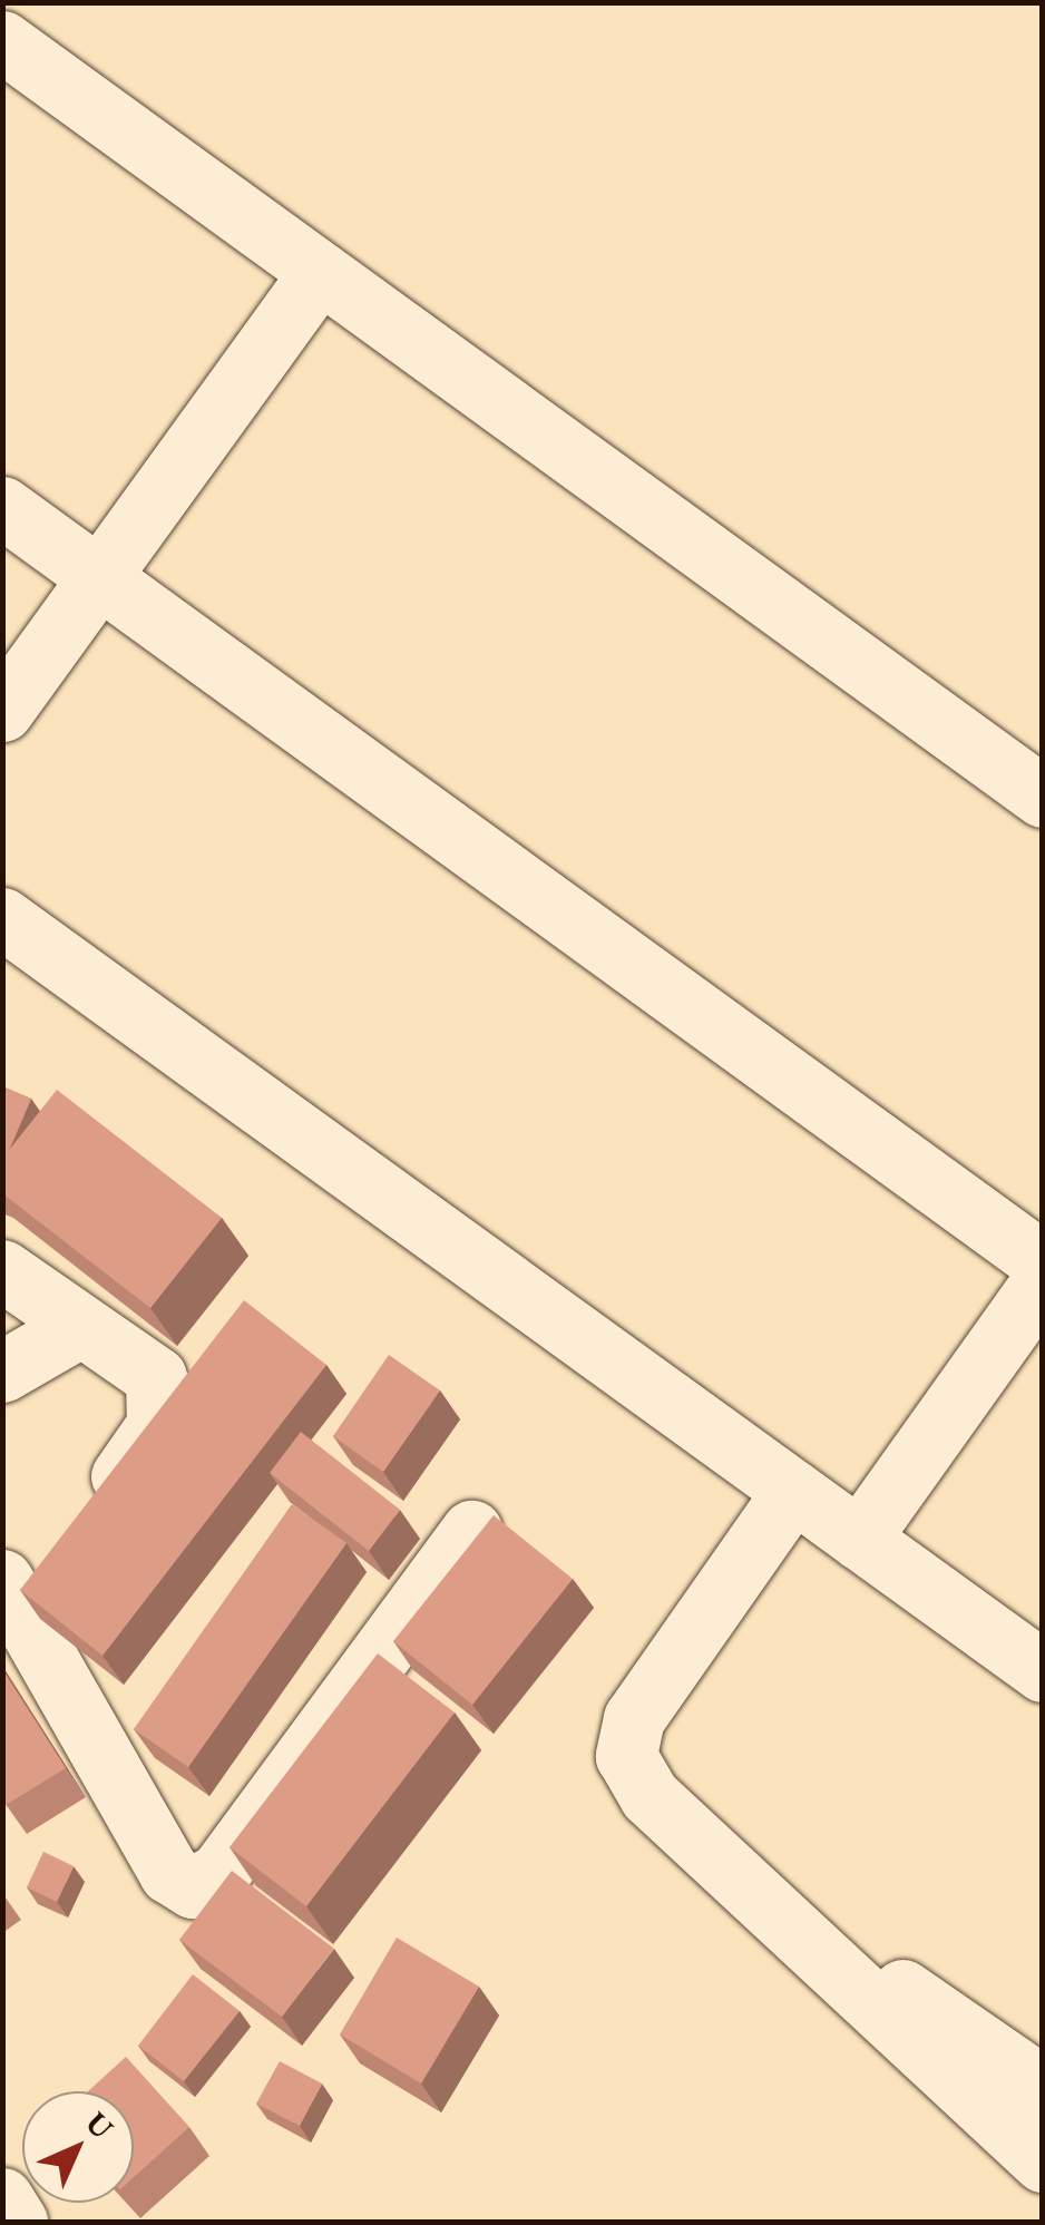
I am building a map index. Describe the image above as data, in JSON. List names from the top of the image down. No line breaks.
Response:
{"north":"top right"}
